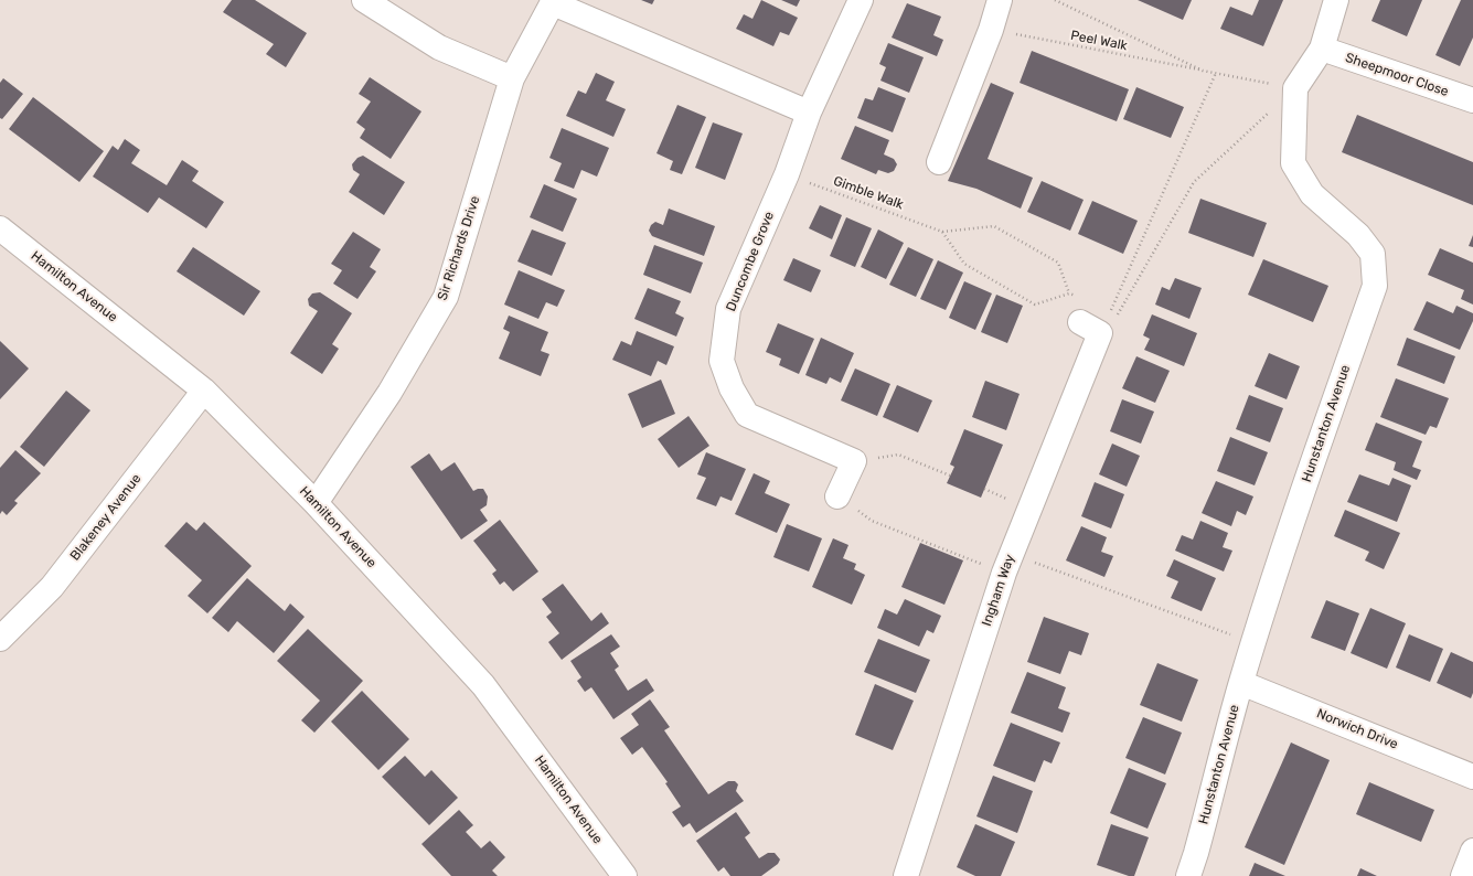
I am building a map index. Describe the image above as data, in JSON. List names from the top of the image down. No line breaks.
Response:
{"streets":{"street":["Sheepmoor Close","Sir Richards Drive","Duncombe Grove","Hamilton Avenue","Hunstanton Avenue","Blakeney Avenue","Ingham Way","Norwich Drive"],"path":["Peel Walk","Gimble Walk"]},"crossings":[["Peel Walk","Hunstanton Avenue"],["Gimble Walk","Duncombe Grove"],["Sir Richards Drive","Hamilton Avenue"],["Hamilton Avenue","Blakeney Avenue"],["Hunstanton Avenue","Norwich Drive"]]}
